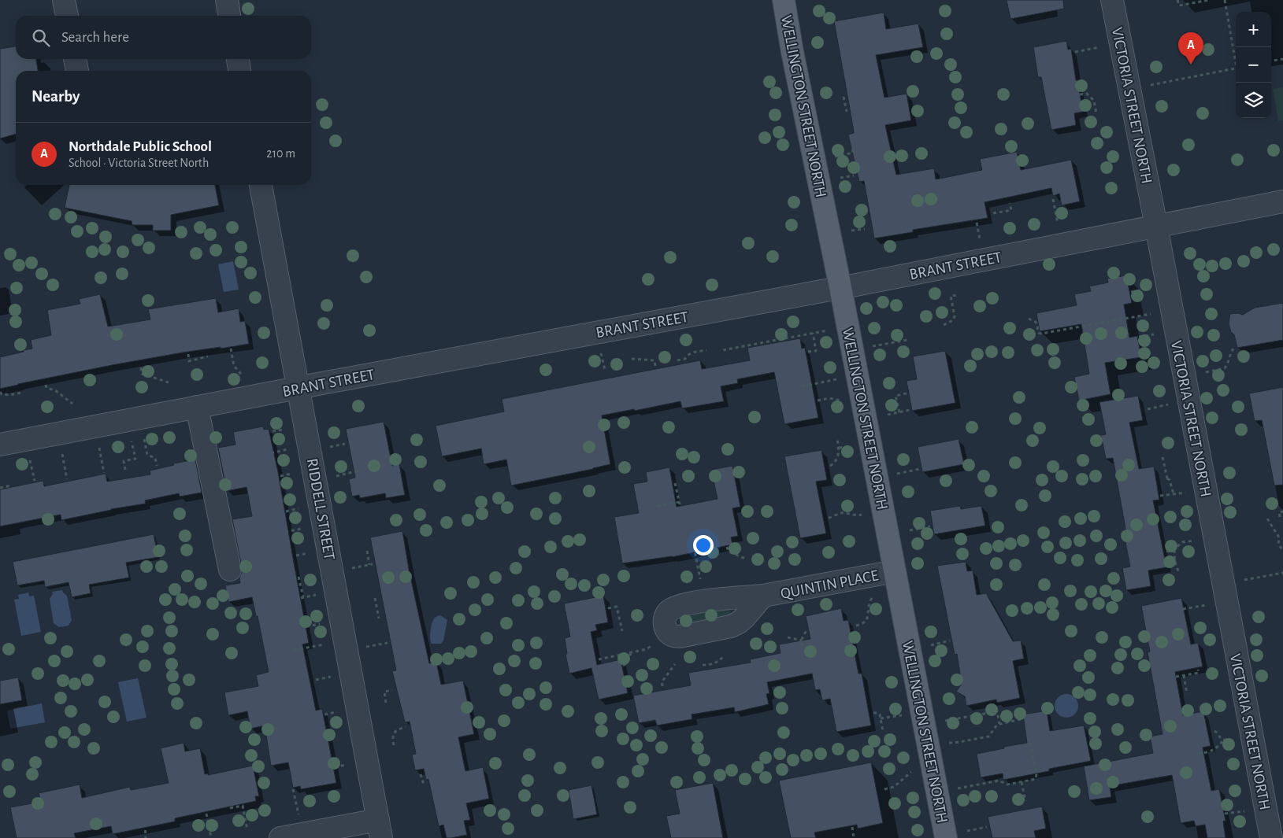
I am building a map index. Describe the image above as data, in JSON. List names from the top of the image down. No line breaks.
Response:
{"streets":{"main road":["WELLINGTON STREET NORTH"],"street":["VICTORIA STREET NORTH","BRANT STREET","RIDDELL STREET","QUINTIN PLACE"]},"crossings":[["VICTORIA STREET NORTH","BRANT STREET"],["WELLINGTON STREET NORTH","BRANT STREET"],["WELLINGTON STREET NORTH","QUINTIN PLACE"],["BRANT STREET","RIDDELL STREET"]],"page":{"map_buttons":["+","−"],"search":"Search here","pins":"A","heading":"Nearby","list":[{"mark":"A","name":"Northdale Public School","note":"School · Victoria Street North","value":"210 m"}]}}
